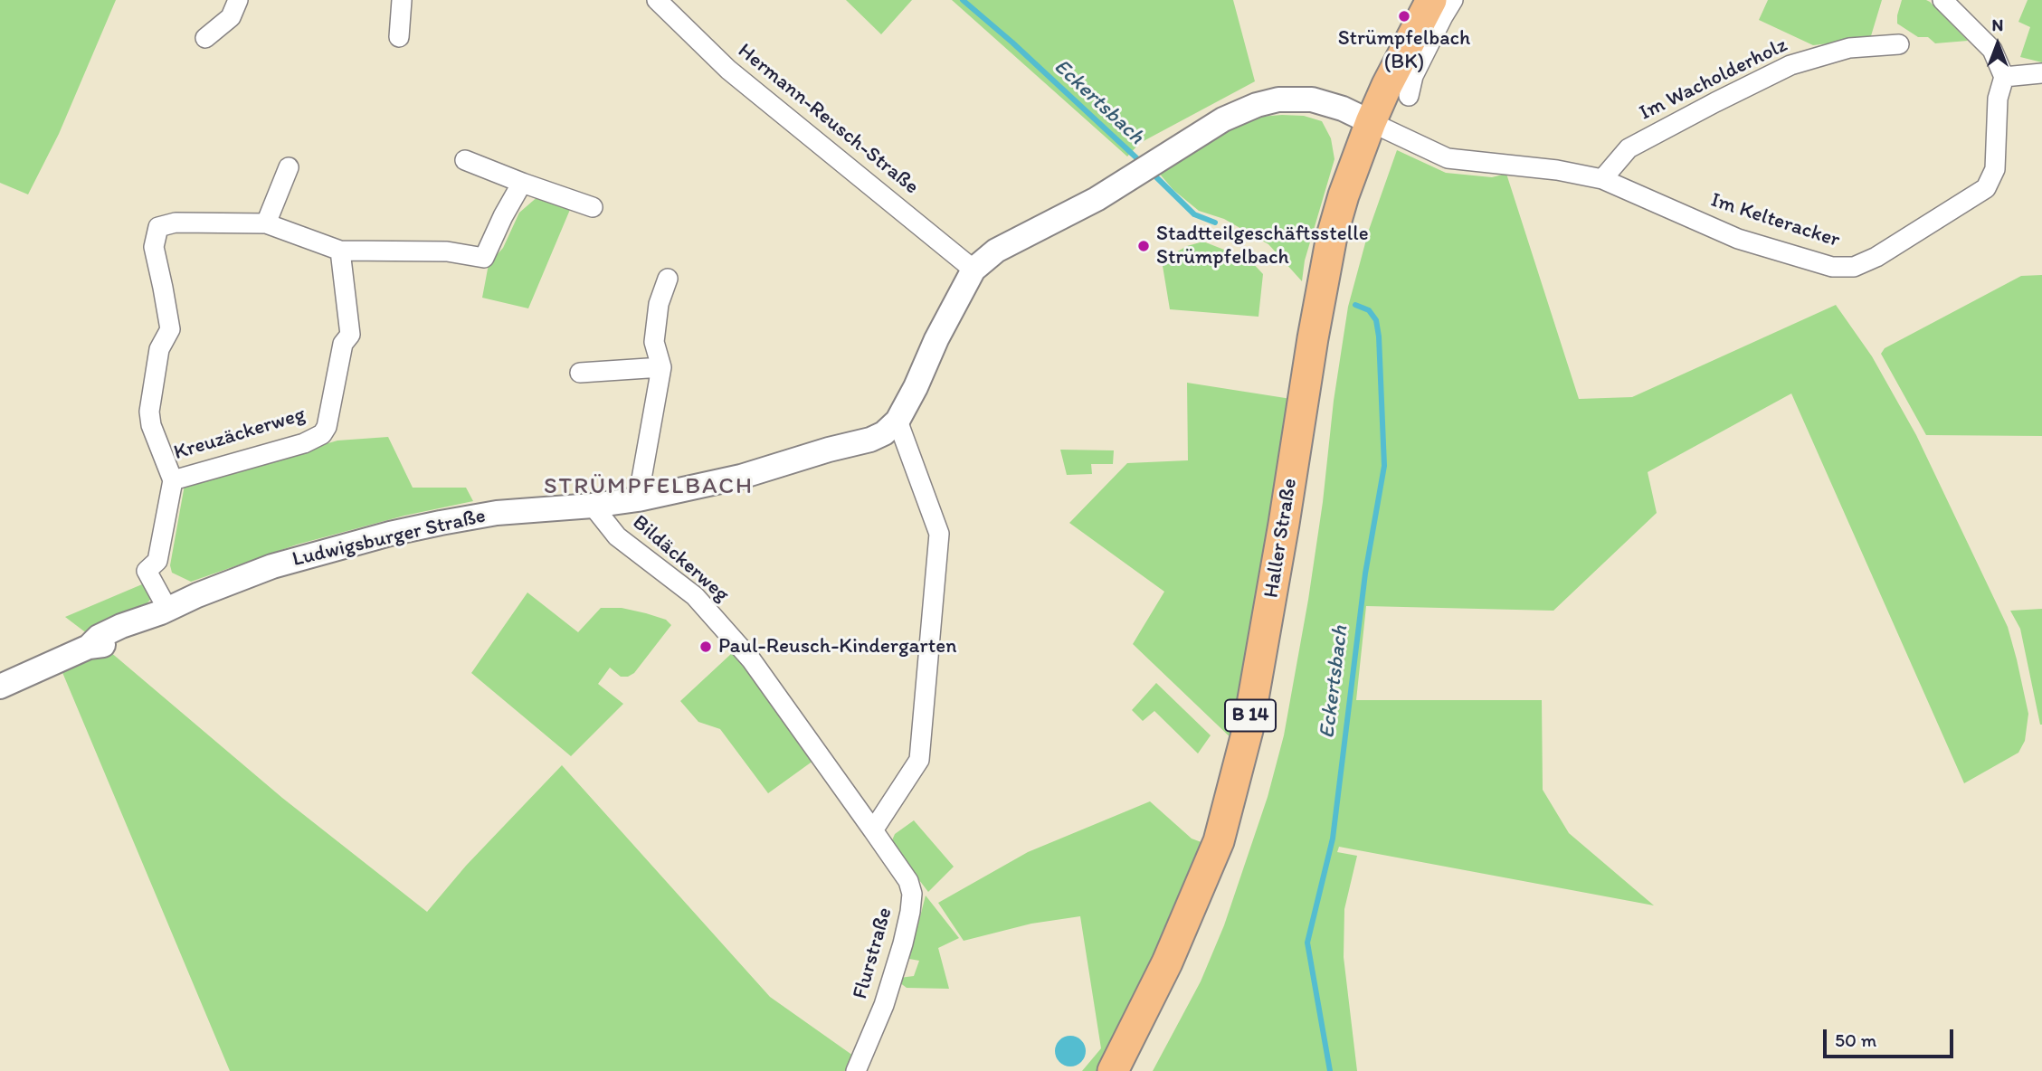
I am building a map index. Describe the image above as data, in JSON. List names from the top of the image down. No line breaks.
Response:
{"streets":{"main road":["Haller Straße","B 14"],"street":["Im Wacholderholz","Hermann-Reusch-Straße","Im Kelteracker","Kreuzäckerweg","Ludwigsburger Straße","Bildäckerweg","Flurstraße"]},"crossings":[["Im Wacholderholz","Im Kelteracker"],["Hermann-Reusch-Straße","Ludwigsburger Straße"],["Im Kelteracker","Ludwigsburger Straße"],["Im Kelteracker","Haller Straße"],["Ludwigsburger Straße","Haller Straße"],["Ludwigsburger Straße","Bildäckerweg"],["Bildäckerweg","Flurstraße"]],"districts":["STRÜMPFELBACH"],"water":["Eckertsbach"],"places":["Strümpfelbach (BK)","Stadtteilgeschäftsstelle Strümpfelbach","Paul-Reusch-Kindergarten"],"scale_bar":"50 m","north":"top"}
